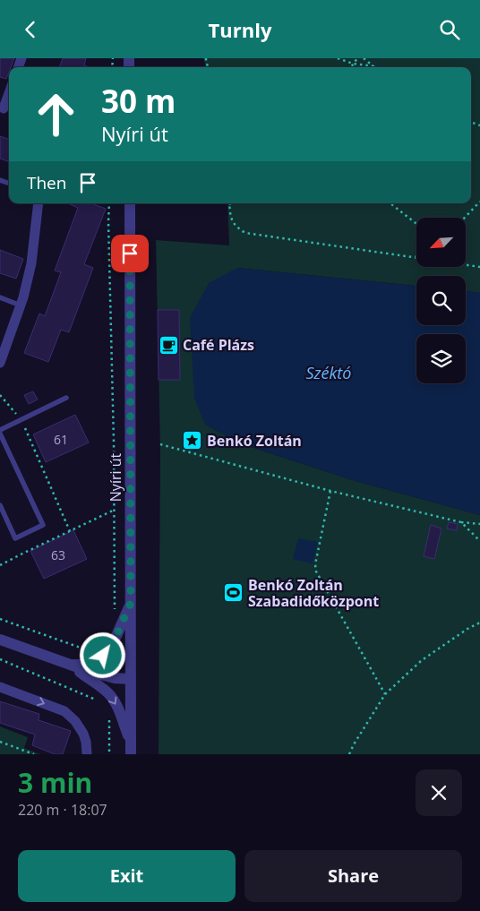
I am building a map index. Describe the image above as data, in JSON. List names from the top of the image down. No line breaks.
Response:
{"streets":{"street":["Nyíri út"]},"water":["Széktó"],"places":{"cafe":["Café Plázs"],"place":["Benkó Zoltán"],"sports":["Benkó Zoltán Szabadidőközpont"]},"house_numbers":["61","63"],"north":"bottom left","page":{"header":"Turnly","turn":["30 m","Nyíri út"],"then":"Then","heading":["3 min","220 m · 18:07"],"buttons":["Exit","Share"]}}
